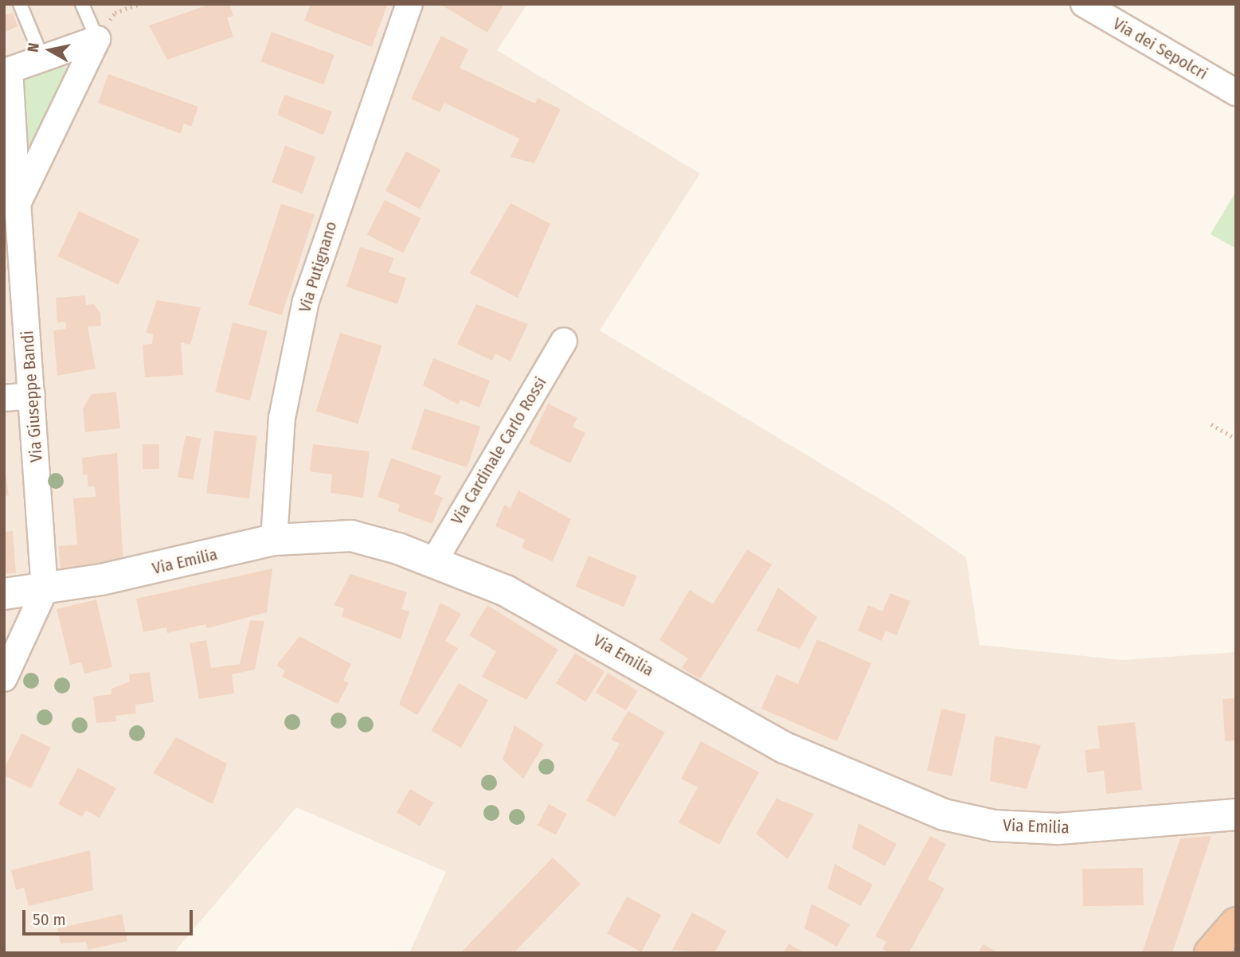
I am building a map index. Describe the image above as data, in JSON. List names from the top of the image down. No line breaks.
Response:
{"streets":{"main road":["Via Emilia"],"street":["Via dei Sepolcri","Via Putignano","Via Giuseppe Bandi","Via Cardinale Carlo Rossi"]},"crossings":[["Via Putignano","Via Emilia"],["Via Giuseppe Bandi","Via Emilia"],["Via Cardinale Carlo Rossi","Via Emilia"]],"scale_bar":"50 m","north":"left"}
